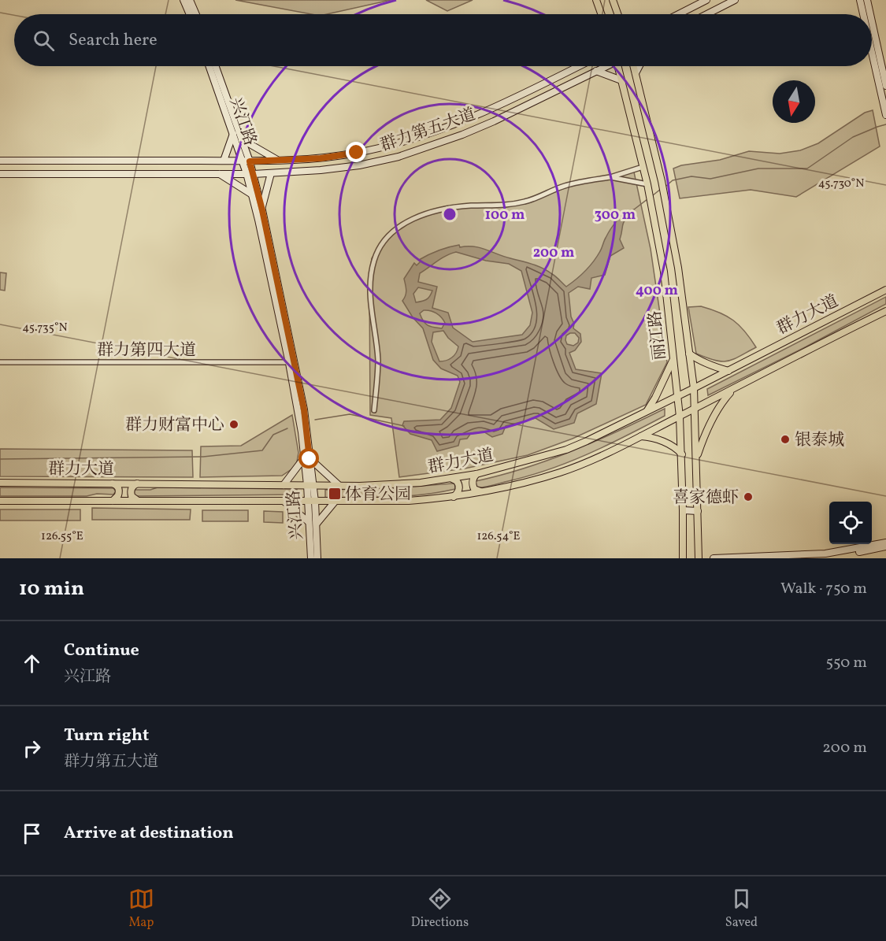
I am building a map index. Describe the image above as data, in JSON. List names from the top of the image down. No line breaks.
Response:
{"streets":{"main road":["兴江路","群力第五大道","群力大道","丽江路"],"street":["群力第四大道"]},"crossings":[["兴江路","群力第五大道"],["兴江路","群力大道"],["兴江路","群力第四大道"],["群力大道","丽江路"]],"places":{"other":["群力财富中心","银泰城","喜家德虾"],"transit":["体育公园"]},"north":"bottom","page":{"search":"Search here","heading":["10 min","Walk · 750 m"],"list":[["Continue","兴江路","550 m"],["Turn right","群力第五大道","200 m"],"Arrive at destination"],"nav":["Map","Directions","Saved"]},"coordinates":["45.730°N","45.735°N","126.55°E","126.54°E"],"rings":["100 m","300 m","200 m","400 m"]}
